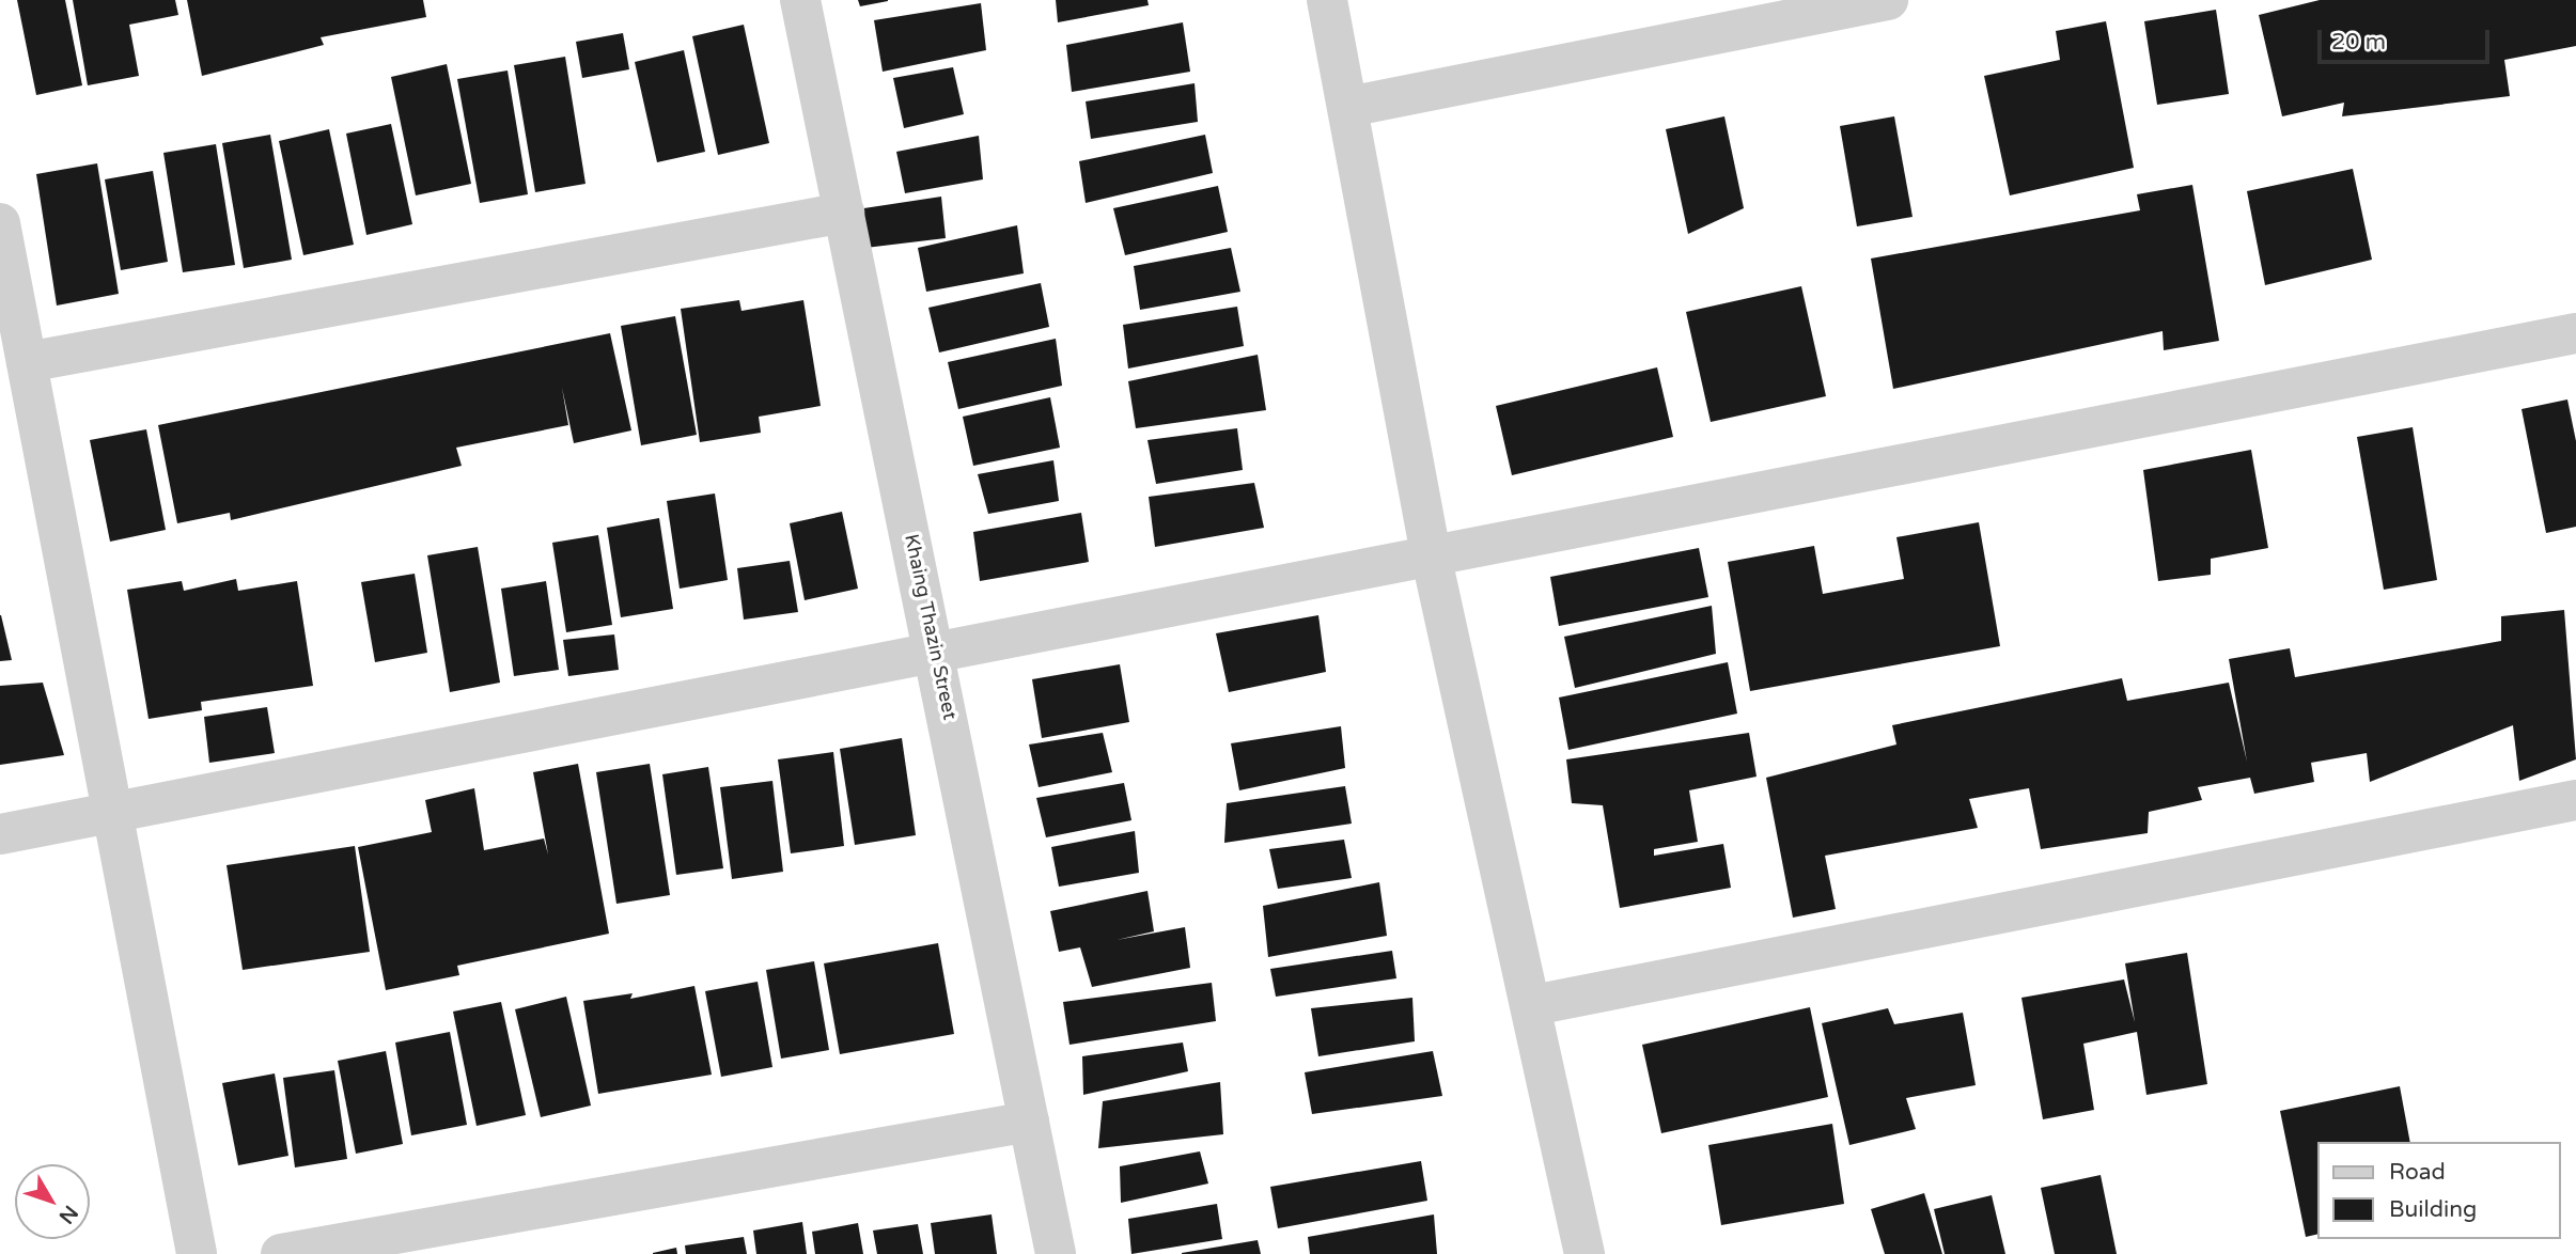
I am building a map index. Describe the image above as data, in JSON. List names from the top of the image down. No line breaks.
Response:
{"streets":{"street":["Khaing Thazin Street"]},"legend":["Road","Building"],"scale_bar":"20 m","north":"bottom right"}
